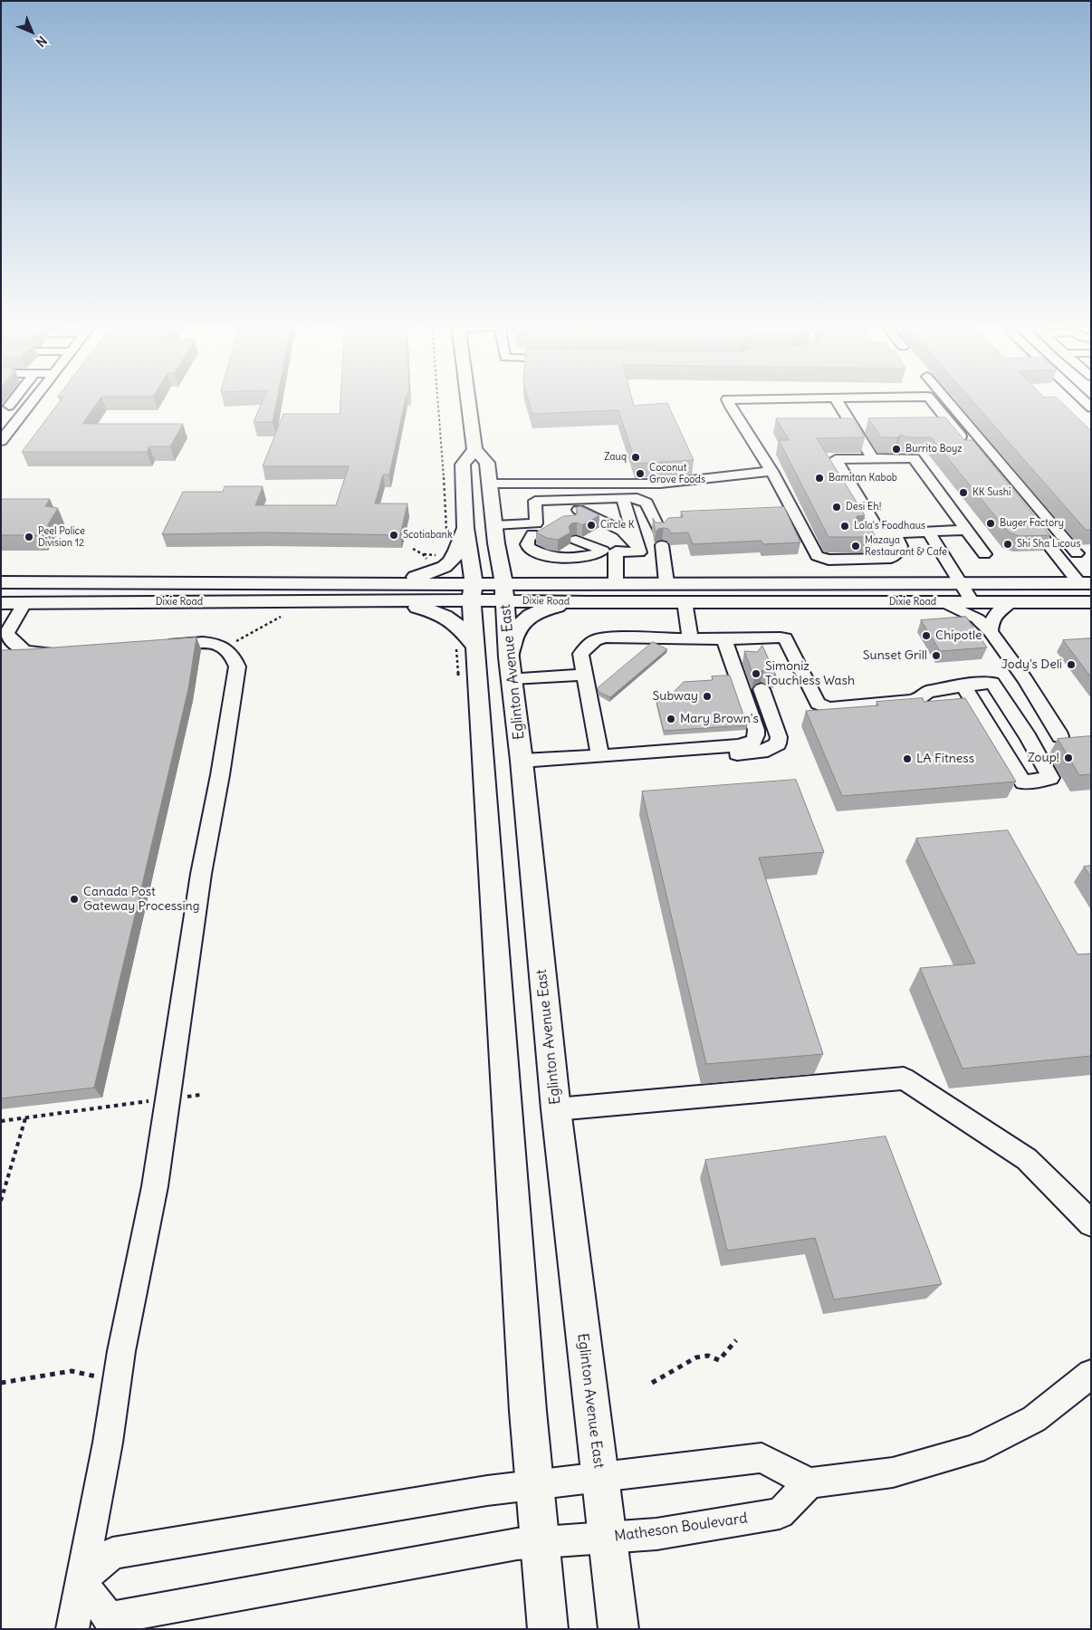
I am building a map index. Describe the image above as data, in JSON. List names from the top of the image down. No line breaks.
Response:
{"streets":{"main road":["Dixie Road","Eglinton Avenue East"],"street":["Matheson Boulevard"]},"crossings":[["Dixie Road","Eglinton Avenue East"],["Eglinton Avenue East","Matheson Boulevard"]],"places":["Burrito Boyz","Zauq","Coconut Grove Foods","Bamitan Kabob","KK Sushi","Desi Eh!","Buger Factory","Circle K","Lola's Foodhaus","Scotiabank","Peel Police Division 12","Shi Sha Licous","Mazaya Restaurant & Cafe","Chipotle","Sunset Grill","Jody's Deli","Simoniz Touchless Wash","Subway","Mary Brown's","Zoup!","LA Fitness","Canada Post Gateway Processing"],"north":"bottom right"}
